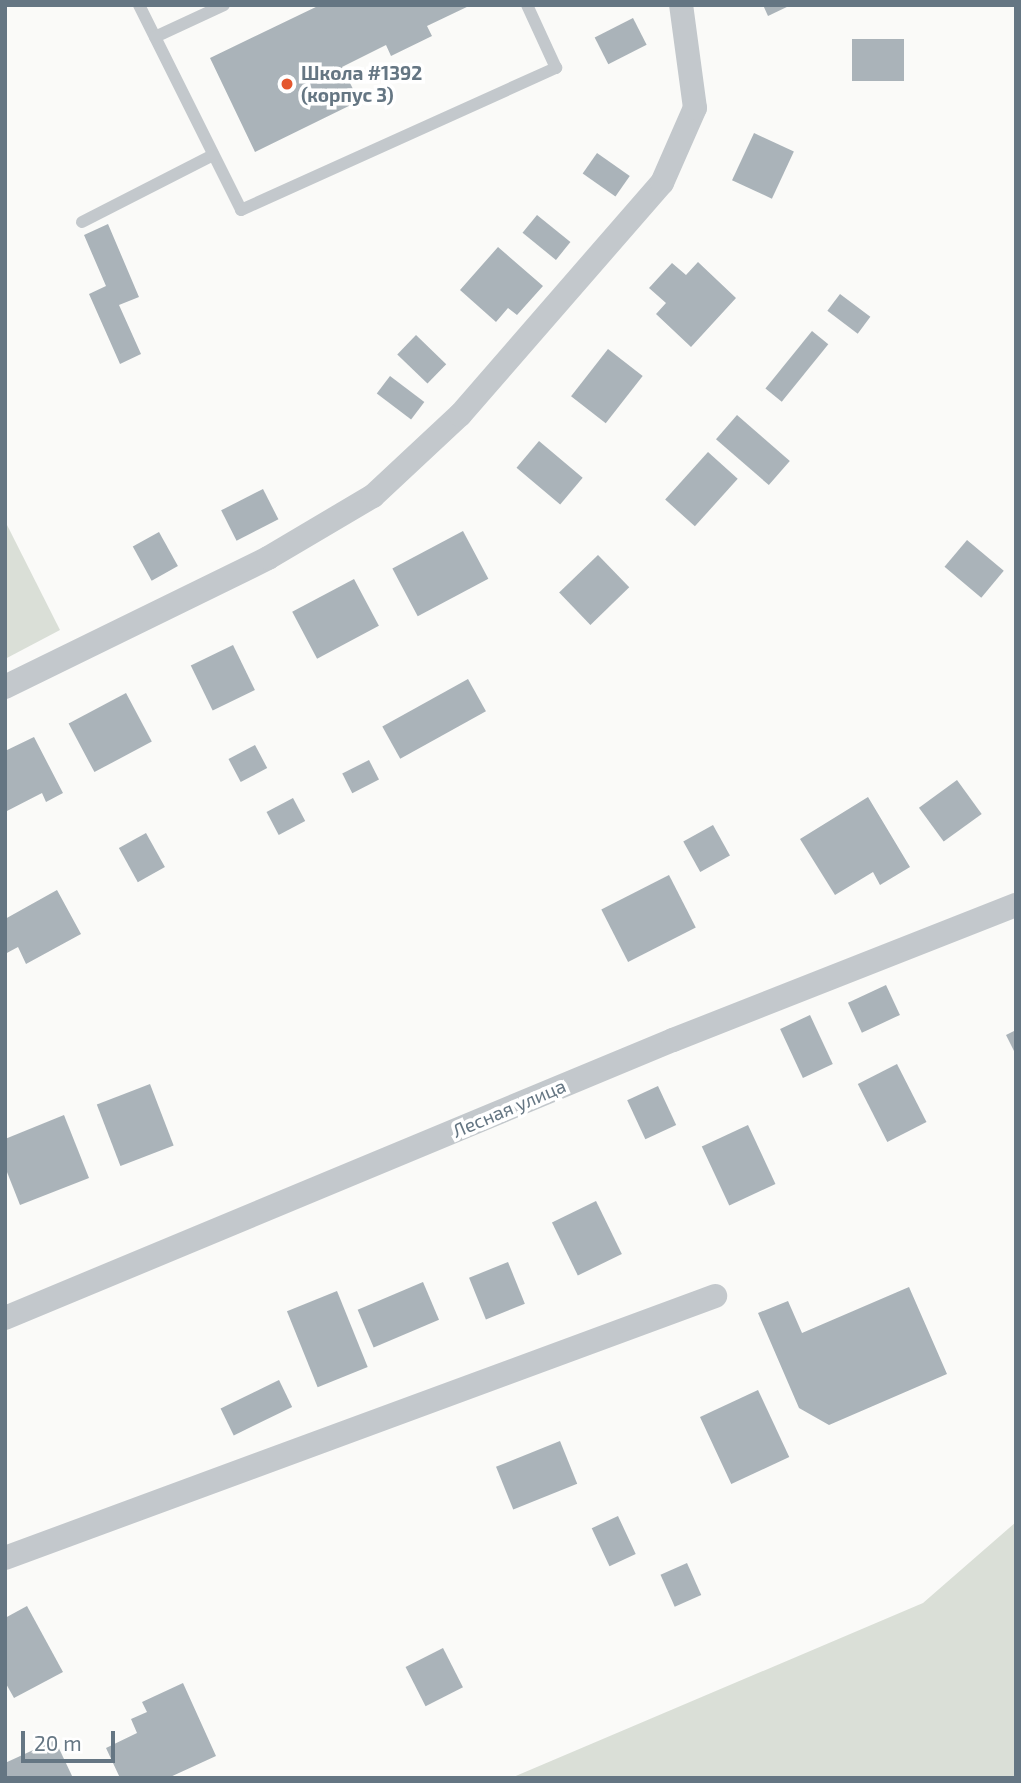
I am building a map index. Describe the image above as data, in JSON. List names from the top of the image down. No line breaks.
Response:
{"streets":{"street":["Лесная улица"]},"places":["Школа #1392 (корпус 3)"],"scale_bar":"20 m"}
